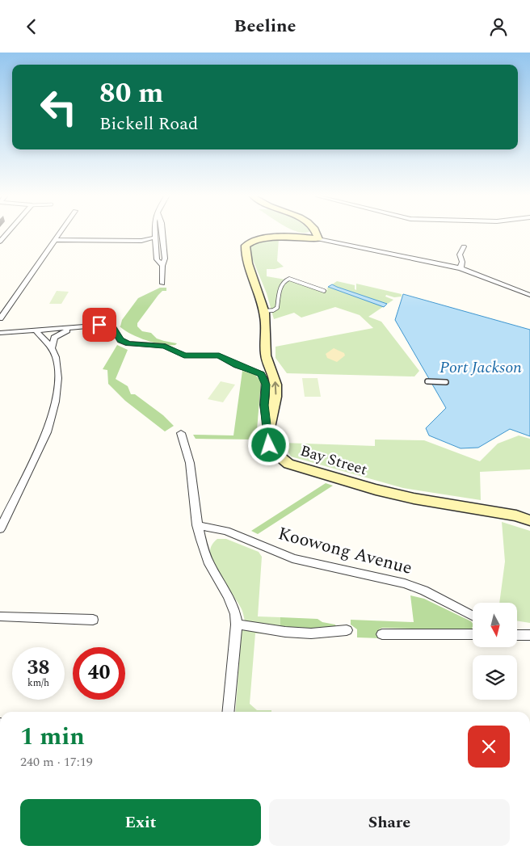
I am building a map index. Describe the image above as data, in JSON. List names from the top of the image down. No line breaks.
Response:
{"streets":{"street":["Bay Street","Koowong Avenue"]},"water":["Port Jackson"],"north":"bottom","page":{"header":"Beeline","turn":["80 m","Bickell Road"],"speed":"38 km/h","limit":"40","heading":["1 min","240 m · 17:19"],"buttons":["Exit","Share"]}}
